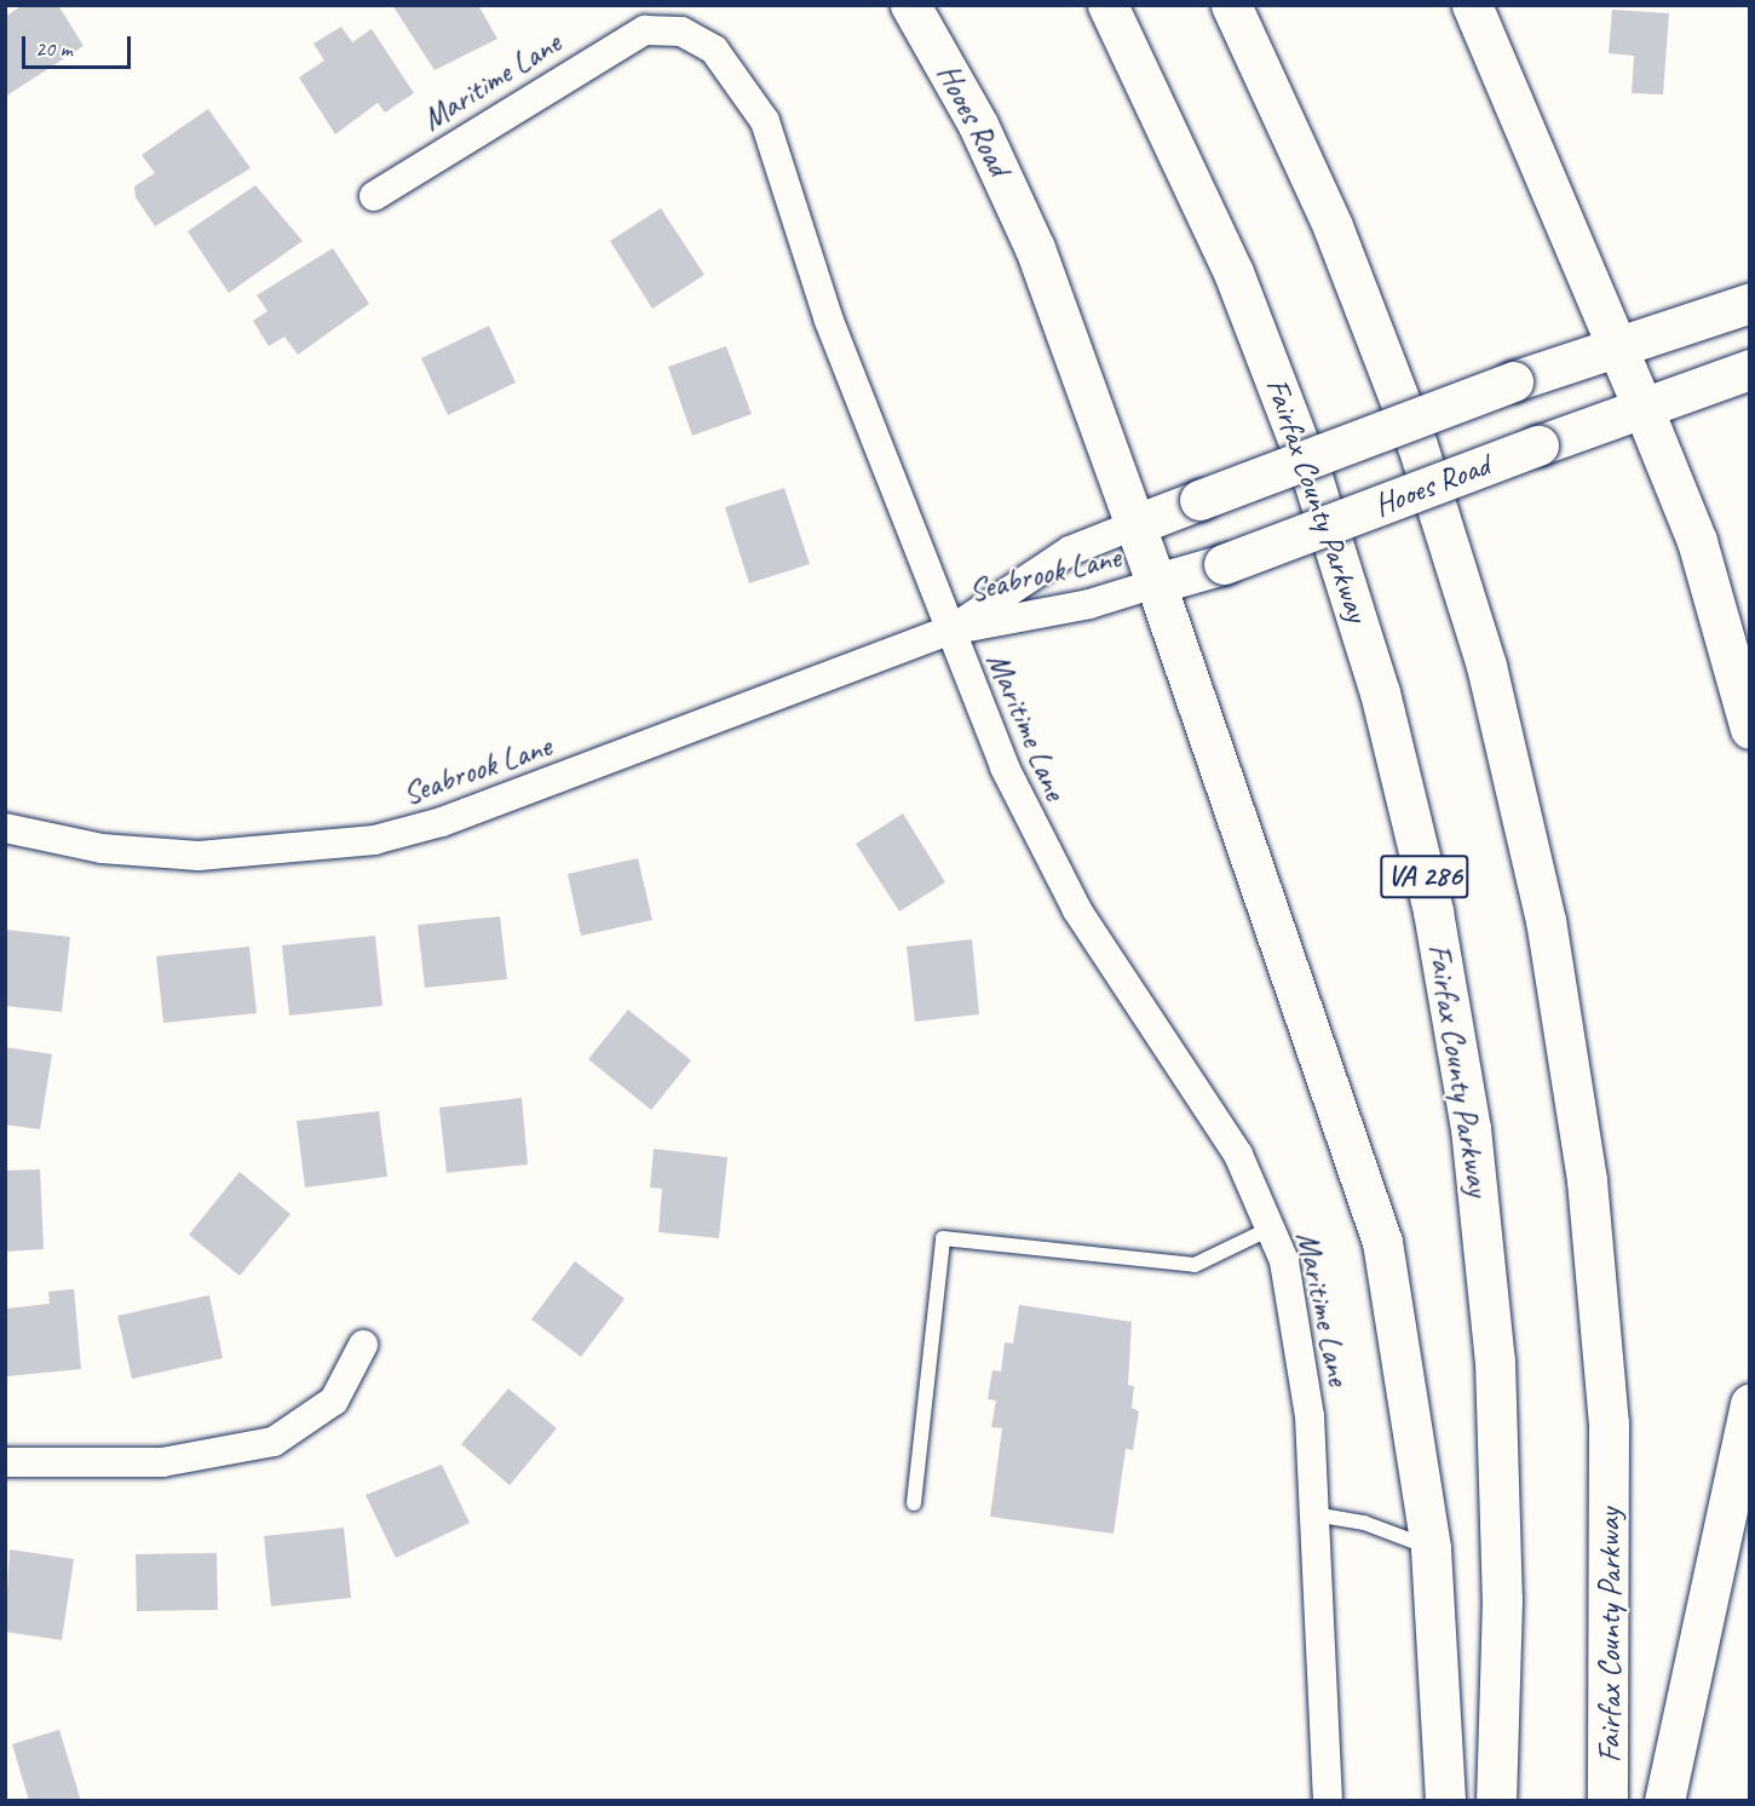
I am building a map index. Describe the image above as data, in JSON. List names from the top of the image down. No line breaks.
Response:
{"streets":{"main road":["Hooes Road","Fairfax County Parkway","VA 286"],"street":["Maritime Lane","Seabrook Lane"]},"crossings":[["Maritime Lane","Seabrook Lane"],["Hooes Road","Seabrook Lane"]],"scale_bar":"20 m"}
